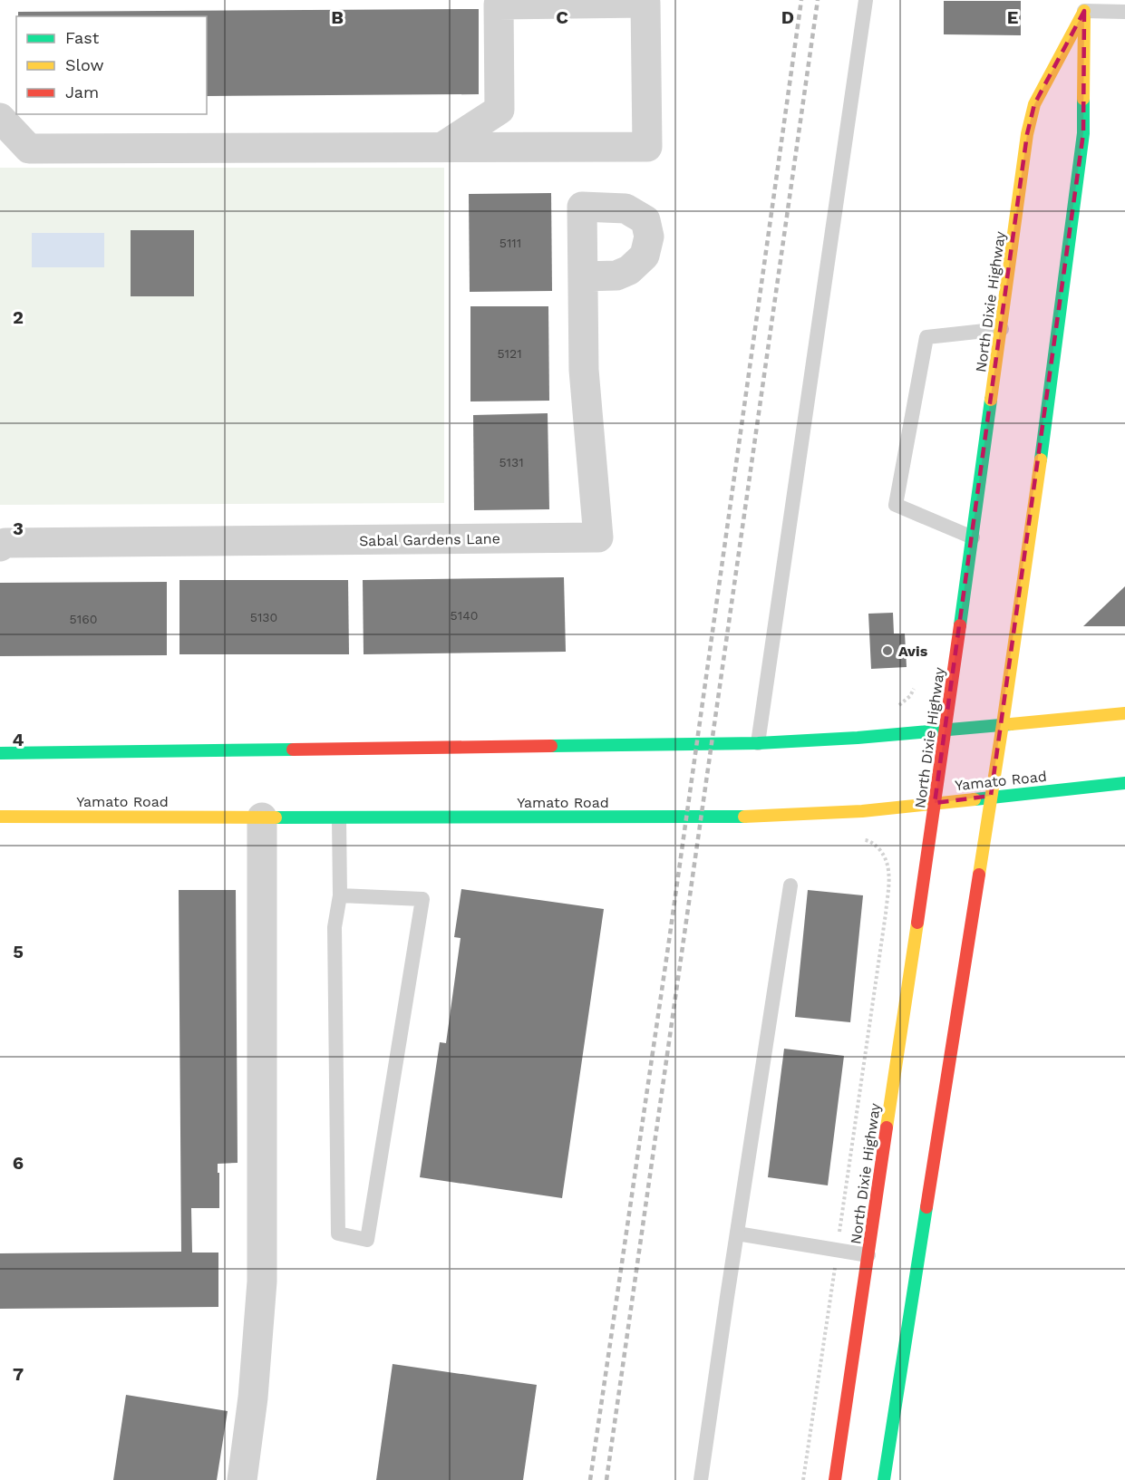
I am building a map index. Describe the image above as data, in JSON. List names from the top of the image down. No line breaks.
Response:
{"streets":{"main road":["North Dixie Highway","Yamato Road"],"street":["Sabal Gardens Lane"]},"crossings":[["North Dixie Highway","Yamato Road"]],"places":["Avis"],"house_numbers":["5111","5121","5131","5140","5130","5160"],"legend":["Fast","Slow","Jam"],"grid":{"columns":["B","C","D","E"],"rows":["2","3","4","5","6","7"]}}
